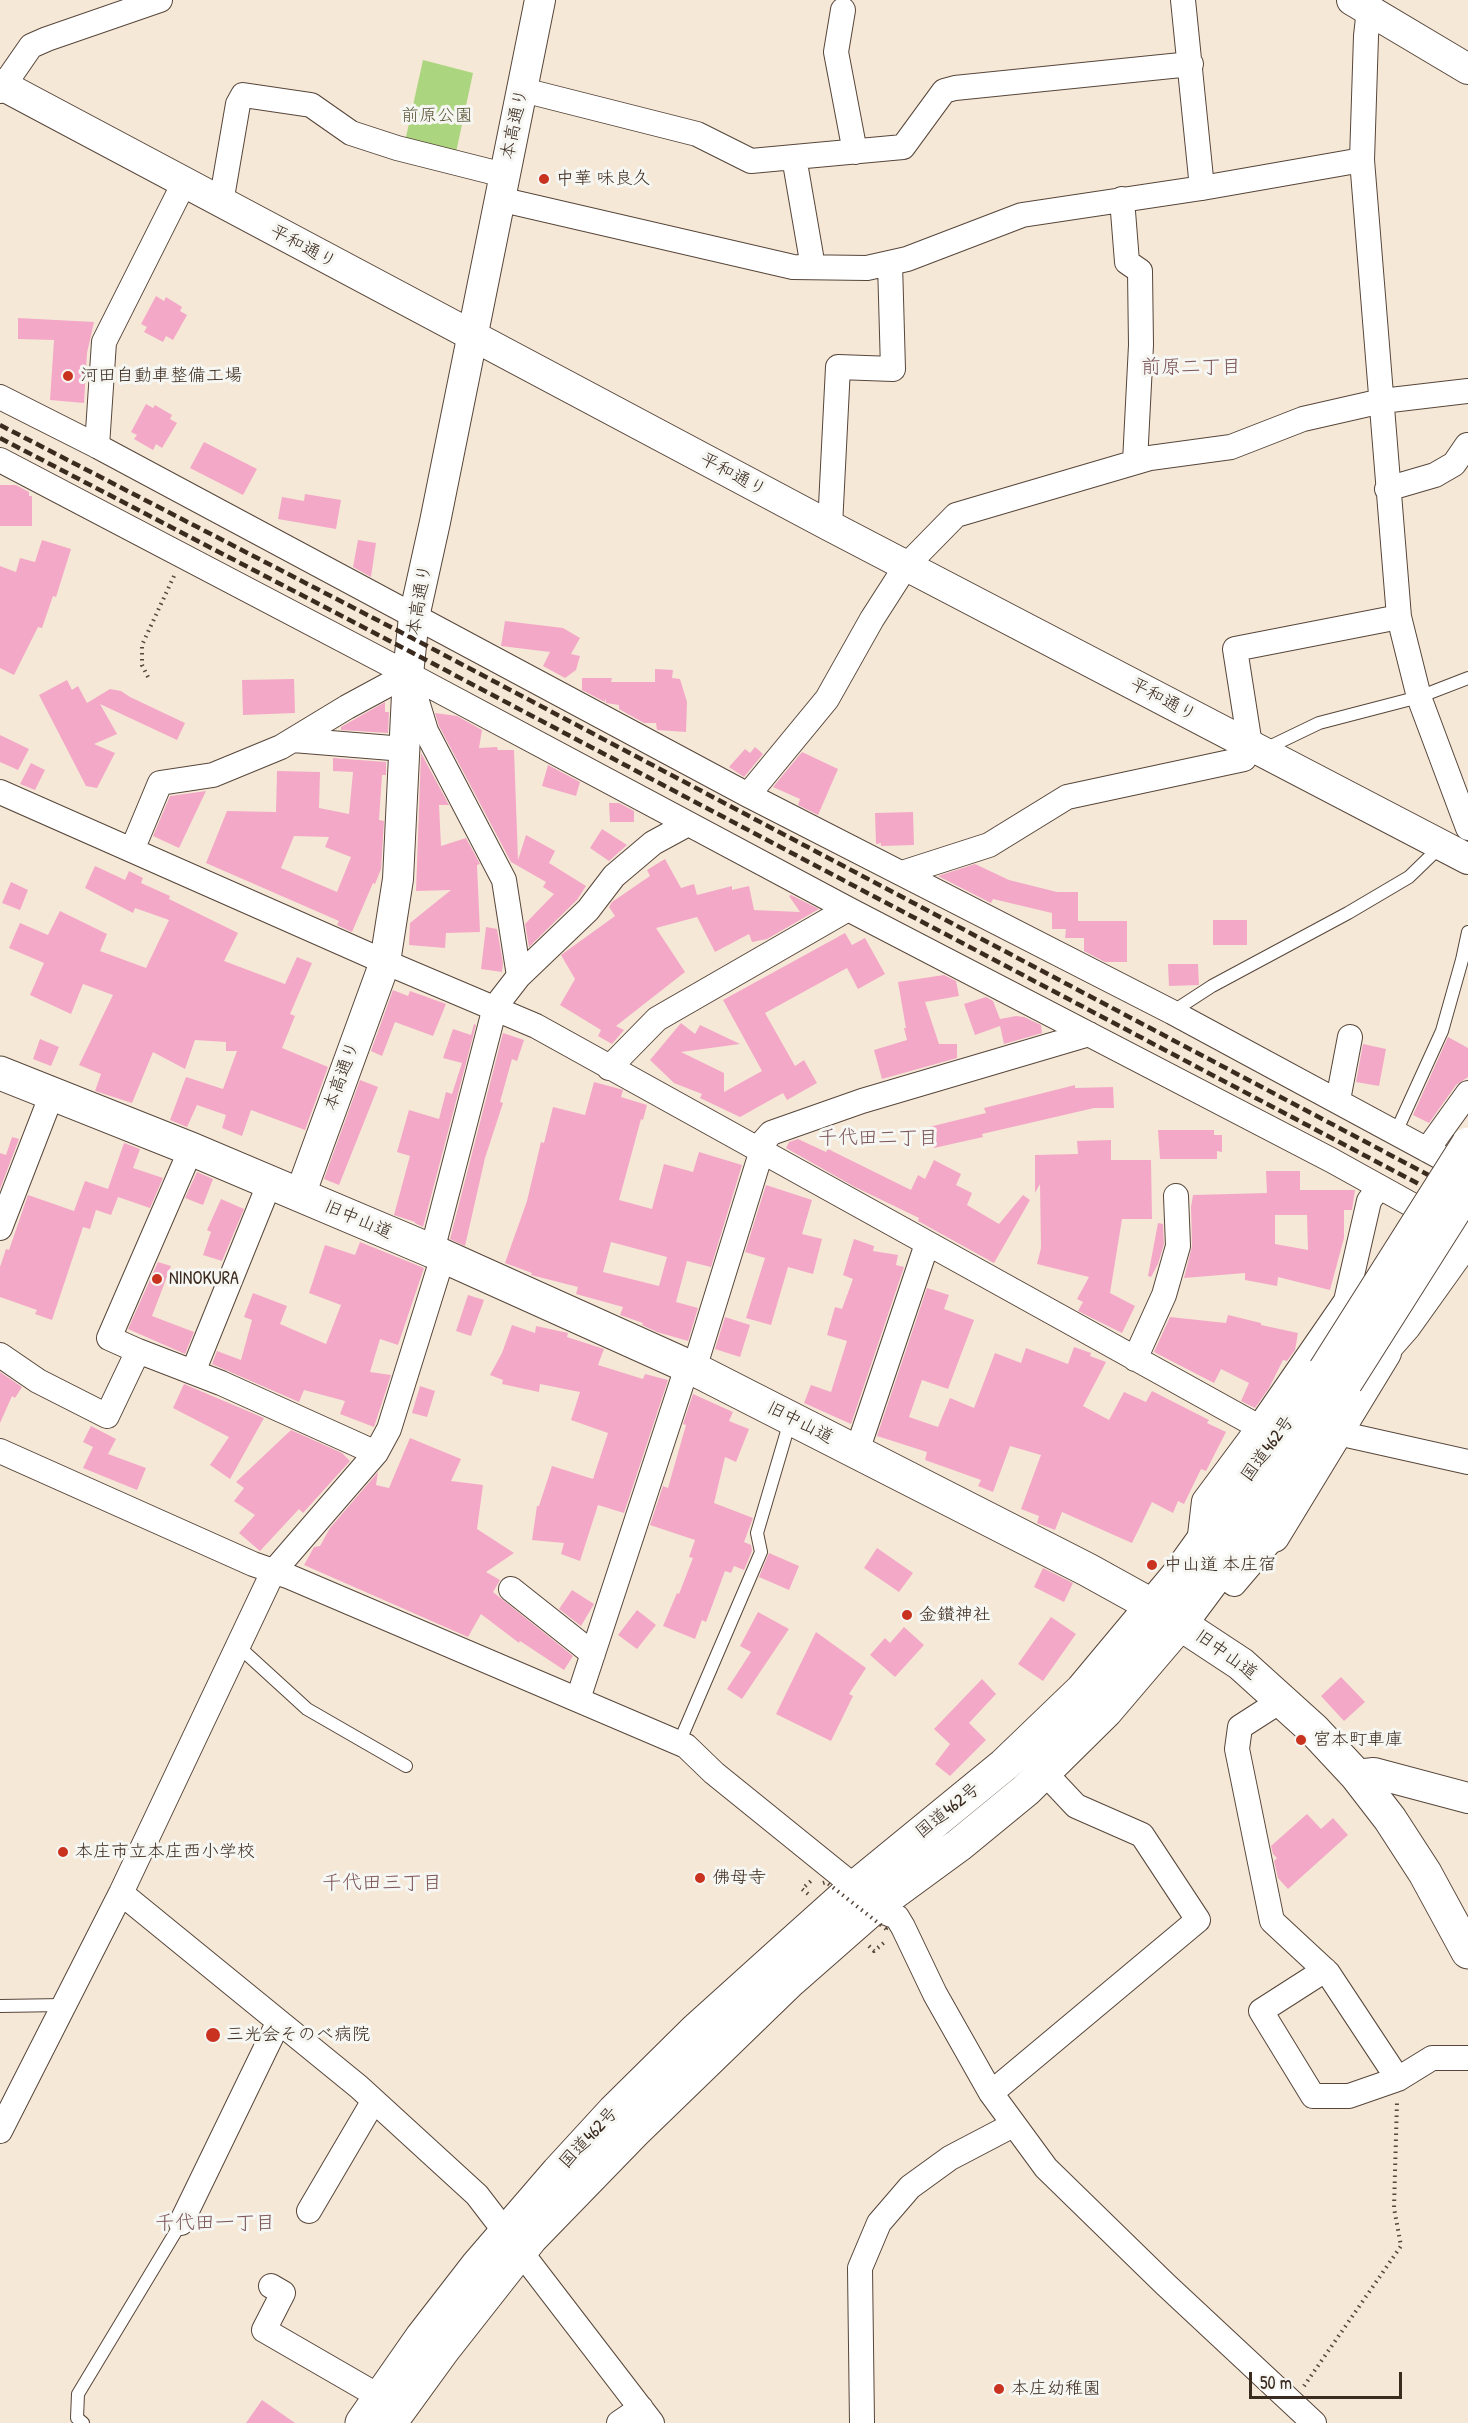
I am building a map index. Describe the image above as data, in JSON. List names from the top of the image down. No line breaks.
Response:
{"streets":{"main road":["旧中山道","国道462号"],"street":["本高通り","平和通り"]},"crossings":[["本高通り","平和通り"],["本高通り","旧中山道"],["旧中山道","国道462号"]],"districts":["前原二丁目","千代田二丁目","千代田三丁目","千代田一丁目"],"parks":["前原公園"],"places":["中華 味良久","河田自動車整備工場","NINOKURA","中山道 本庄宿","金鑚神社","宮本町車庫","本庄市立本庄西小学校","佛母寺","三光会そのべ病院","本庄幼稚園"],"scale_bar":"50 m"}
